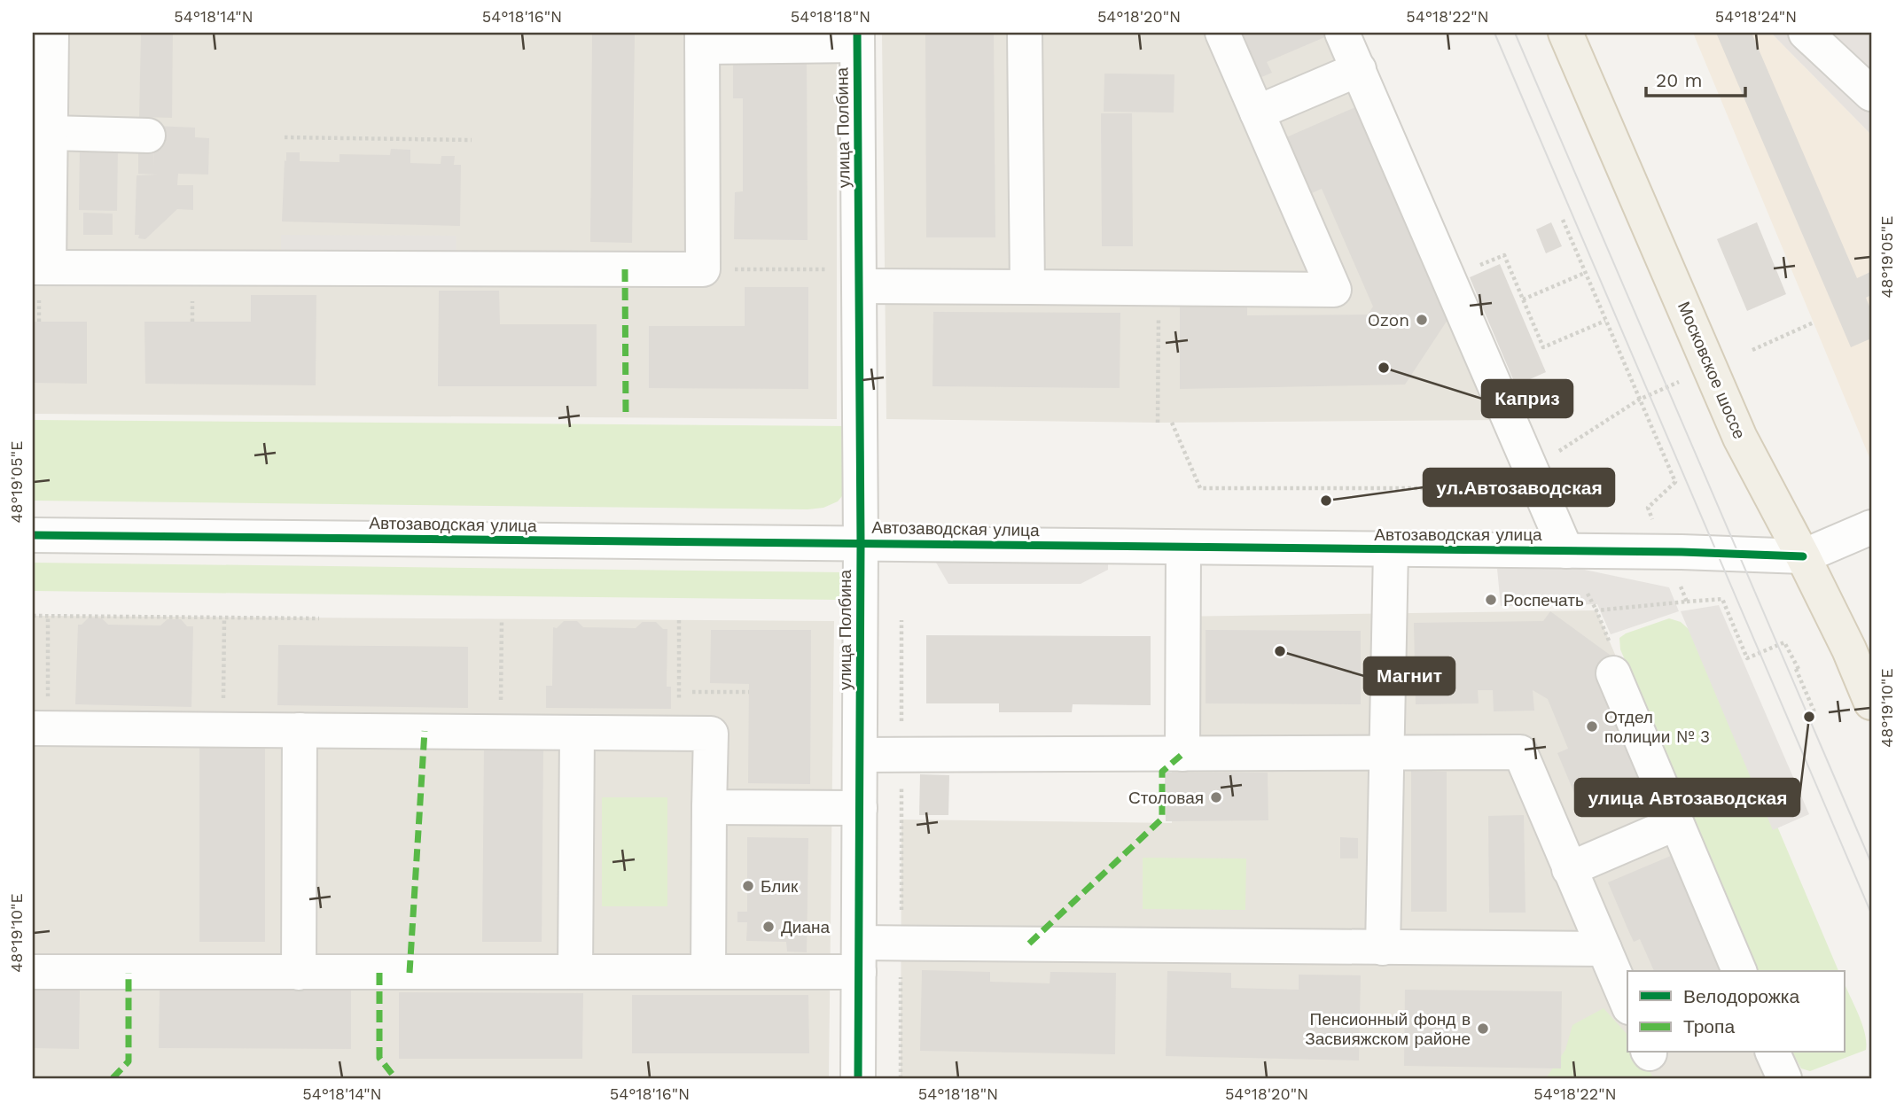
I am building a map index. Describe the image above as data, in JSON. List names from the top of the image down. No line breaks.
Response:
{"streets":{"main road":["Московское шоссе"],"street":["улица Полбина","Автозаводская улица"]},"crossings":[["улица Полбина","Автозаводская улица"],["Московское шоссе","Автозаводская улица"]],"places":["Ozon","Каприз","ул.Автозаводская","Роспечать","Магнит","улица Автозаводская","Отдел полиции № 3","Столовая","Блик","Диана","Пенсионный фонд в Засвияжском районе"],"legend":["Велодорожка","Тропа"],"scale_bar":"20 m","coordinates":["54°18'14\"N","54°18'16\"N","54°18'18\"N","54°18'20\"N","54°18'22\"N","54°18'24\"N","48°19'05\"E","48°19'10\"E"]}
